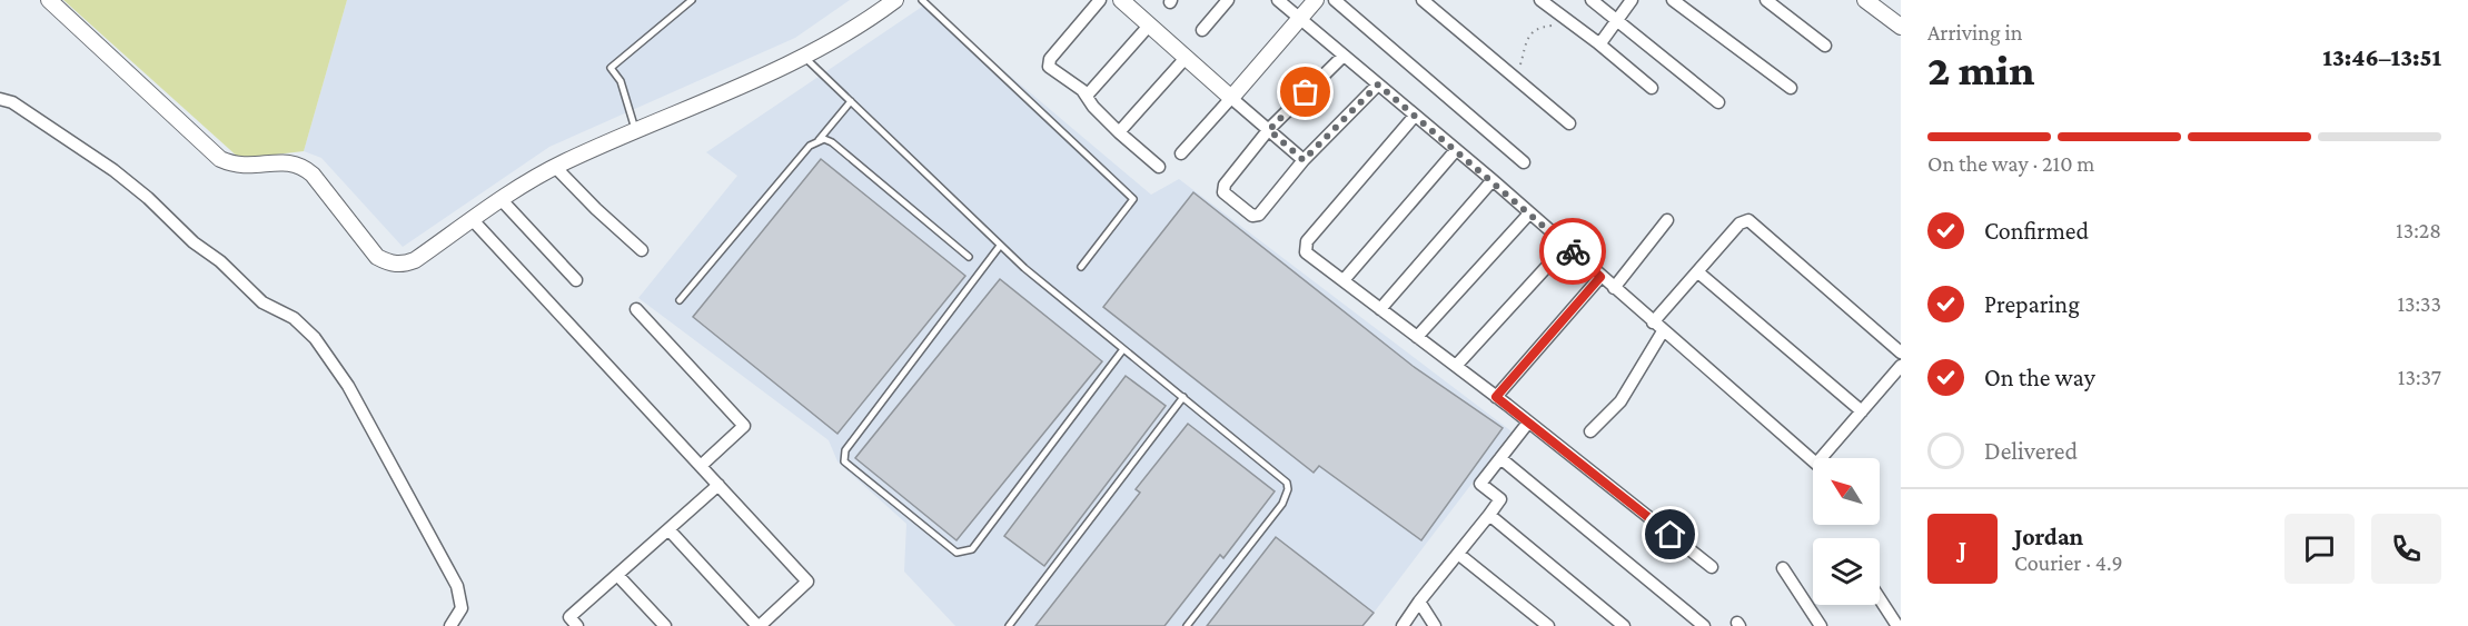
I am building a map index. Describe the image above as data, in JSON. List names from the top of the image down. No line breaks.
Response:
{"north":"top left","page":{"heading":["2 min","Arriving in","13:46–13:51"],"panel":["Jordan","Courier · 4.9"],"bar":"On the way · 210 m","list":[["Confirmed","13:28"],["Preparing","13:33"],["On the way","13:37"],"Delivered"],"round":"J"}}
